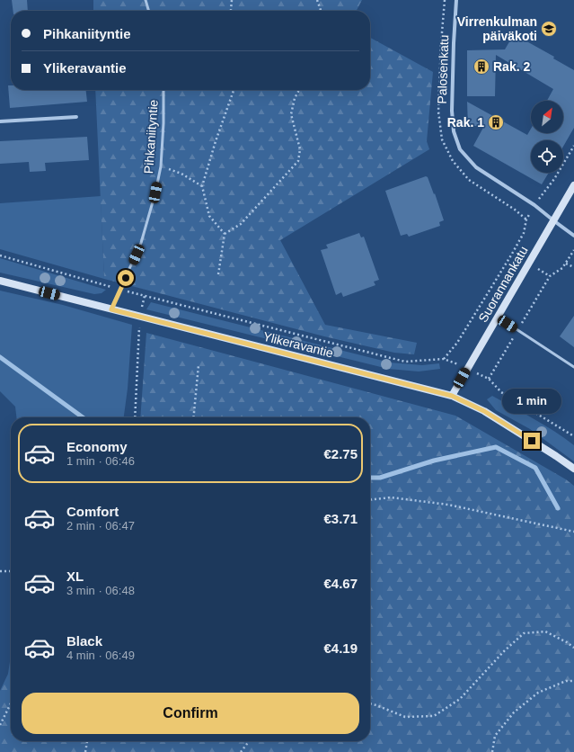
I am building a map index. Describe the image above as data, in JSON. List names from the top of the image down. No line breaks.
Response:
{"streets":{"street":["Palosenkatu","Suorannankatu","Ylikeravantie"],"lane":["Pihkaniityntie"]},"crossings":[["Palosenkatu","Suorannankatu"],["Pihkaniityntie","Ylikeravantie"],["Suorannankatu","Ylikeravantie"]],"places":{"school or university":["Virrenkulman päiväkoti"],"building":["Rak. 2","Rak. 1"]},"north":"top right","page":{"banner":["Pihkaniityntie","Ylikeravantie"],"bubble":"1 min","list":[{"name":"Economy","note":"1 min · 06:46","value":"€2.75"},{"name":"Comfort","note":"2 min · 06:47","value":"€3.71"},{"name":"XL","note":"3 min · 06:48","value":"€4.67"},{"name":"Black","note":"4 min · 06:49","value":"€4.19"}],"buttons":"Confirm"}}
